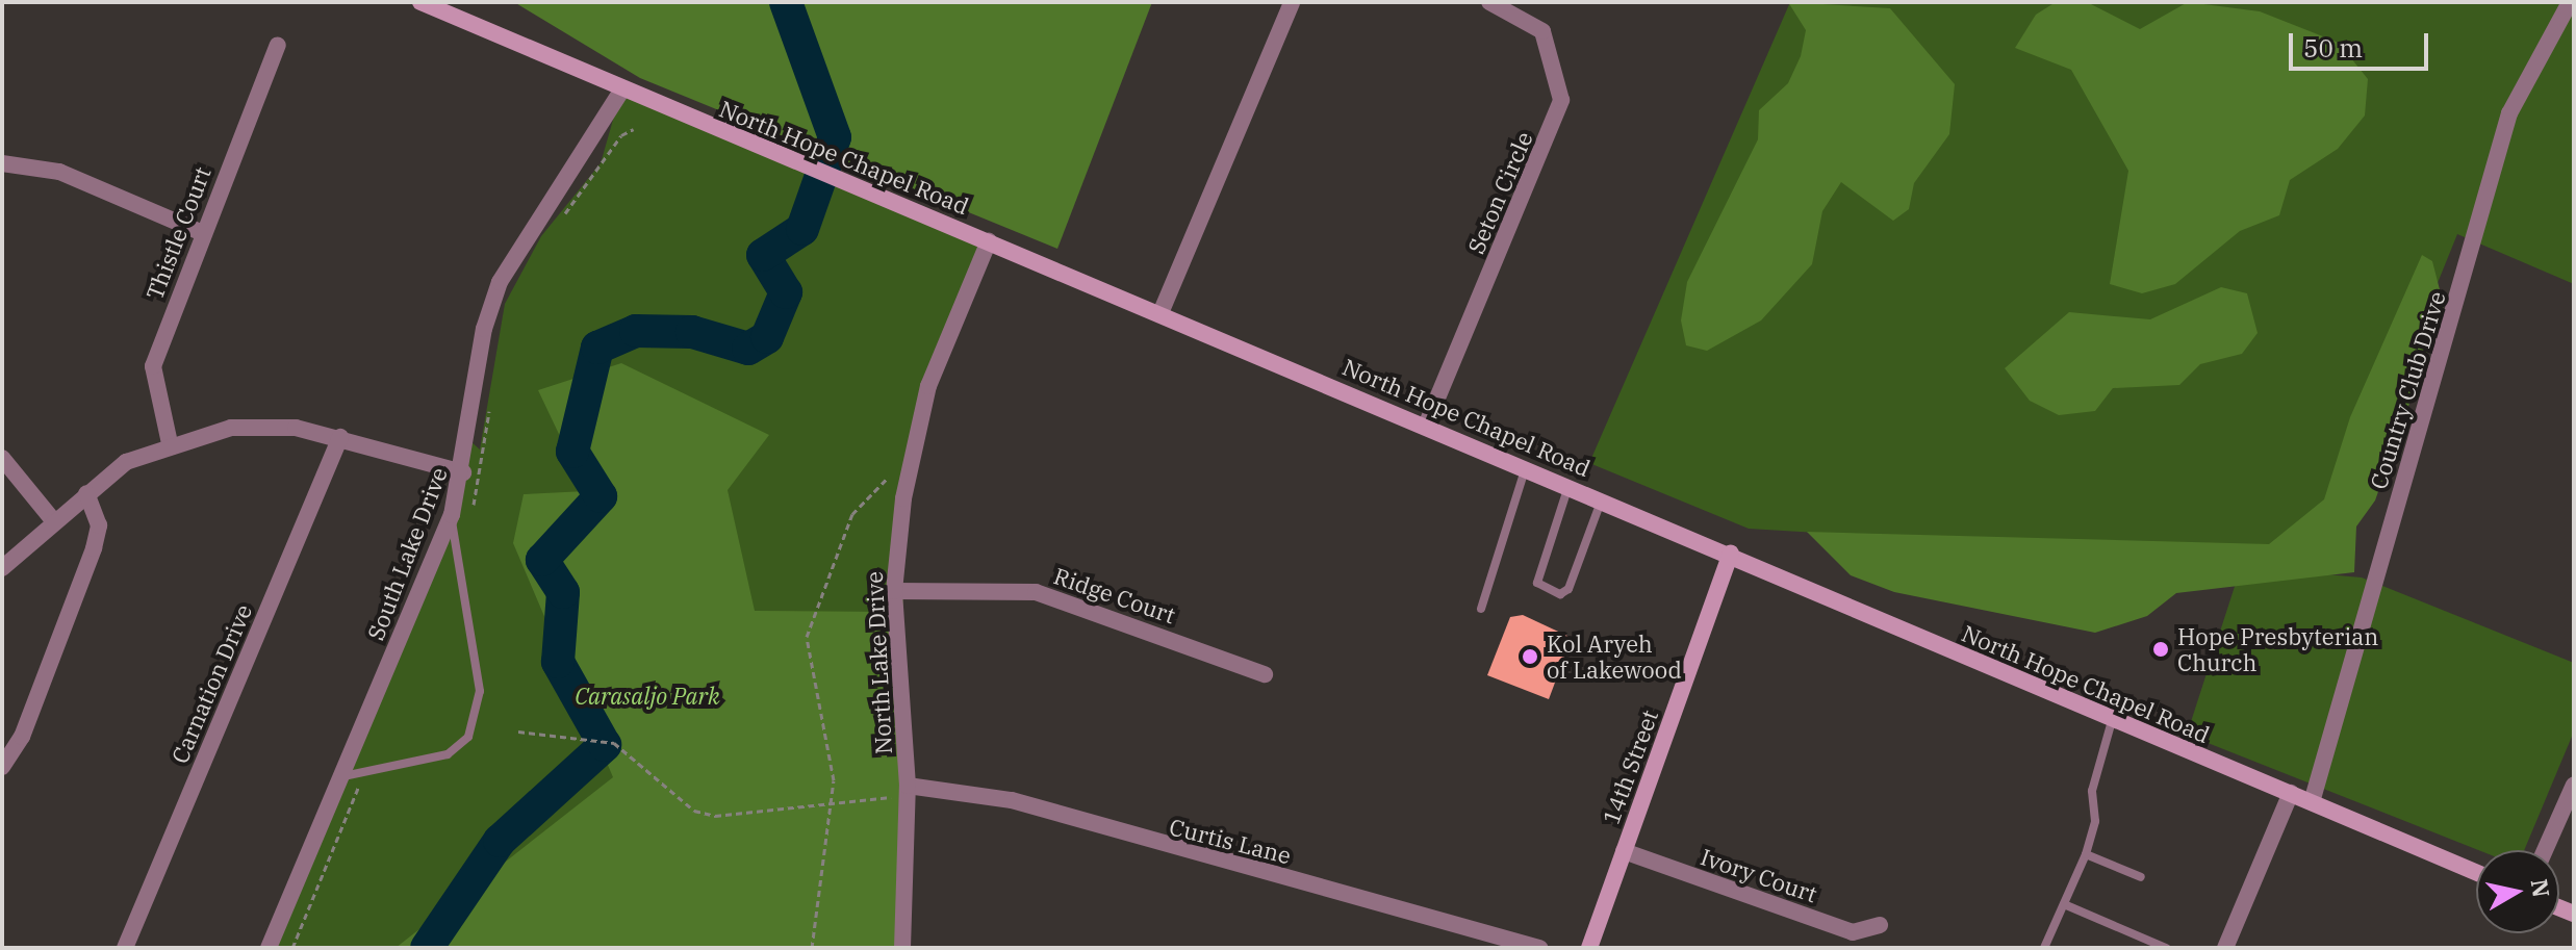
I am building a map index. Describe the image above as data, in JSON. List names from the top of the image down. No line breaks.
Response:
{"streets":{"main road":["North Hope Chapel Road","14th Street"],"street":["Seton Circle","Thistle Court","Country Club Drive","South Lake Drive","Ridge Court","North Lake Drive","Carnation Drive","Curtis Lane","Ivory Court"]},"crossings":[["North Hope Chapel Road","Seton Circle"],["North Hope Chapel Road","Country Club Drive"],["North Hope Chapel Road","South Lake Drive"],["North Hope Chapel Road","North Lake Drive"],["North Hope Chapel Road","14th Street"],["Ridge Court","North Lake Drive"],["North Lake Drive","Curtis Lane"],["14th Street","Ivory Court"]],"parks":["Carasaljo Park"],"places":["Hope Presbyterian Church","Kol Aryeh of Lakewood"],"scale_bar":"50 m","north":"right"}
